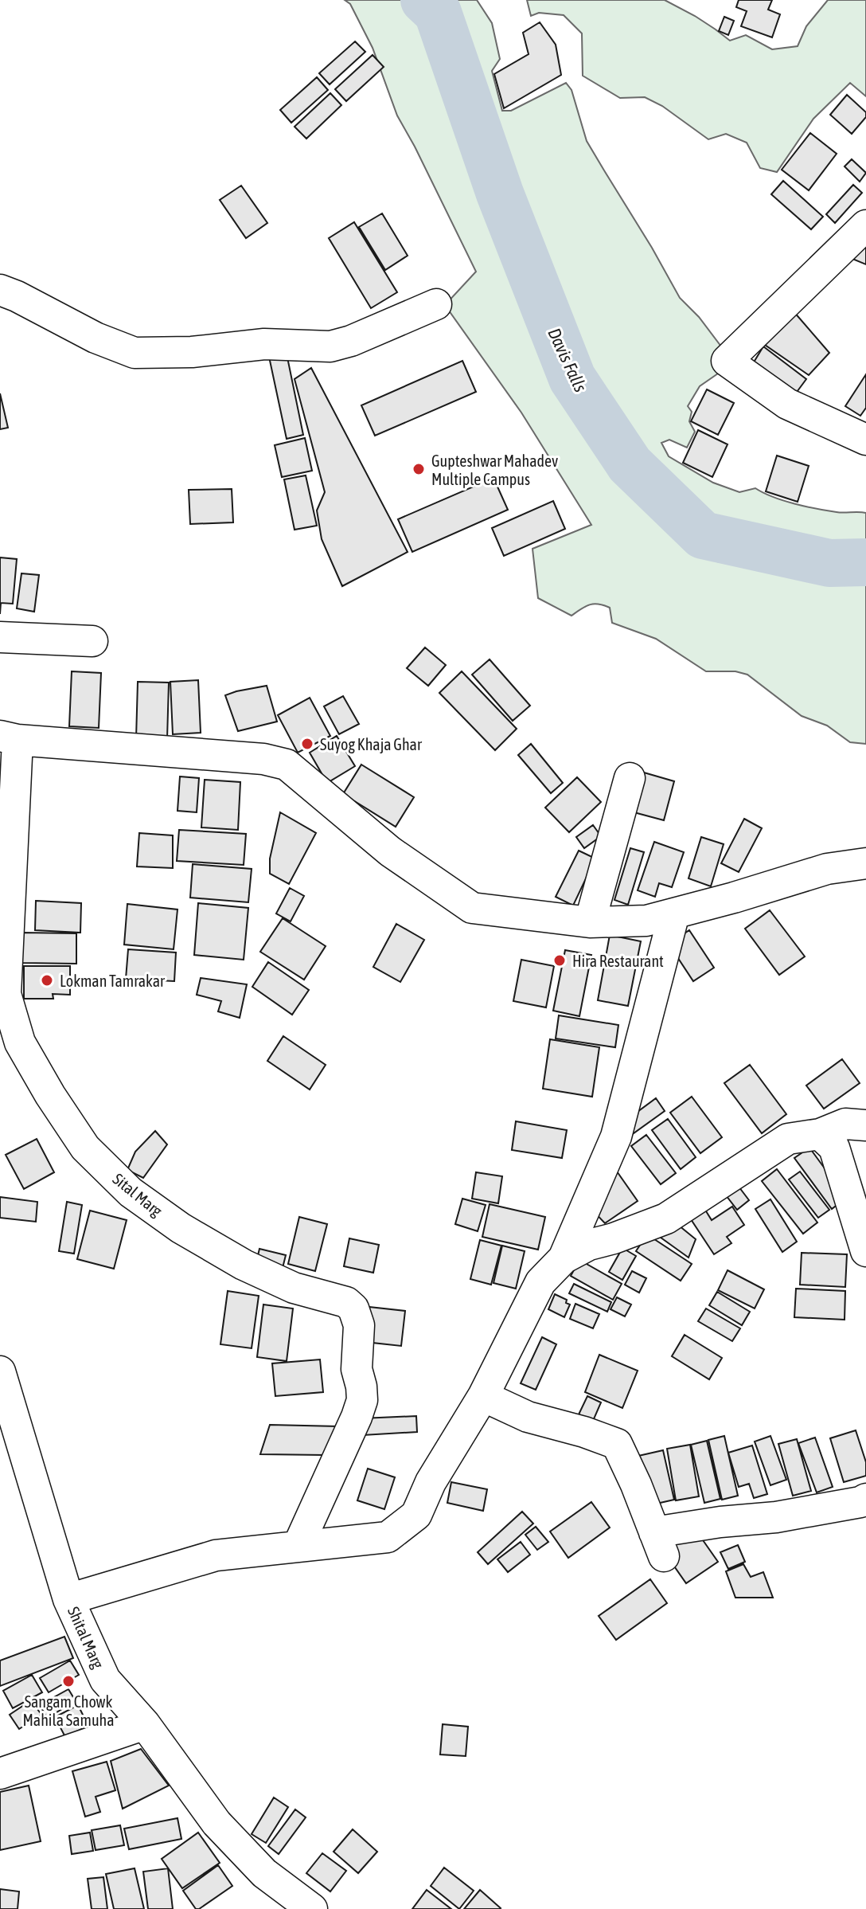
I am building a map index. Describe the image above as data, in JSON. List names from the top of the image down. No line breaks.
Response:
{"streets":{"street":["Sital Marg","Shital Marg"]},"water":["Davis Falls"],"places":["Gupteshwar Mahadev Multiple Campus","Suyog Khaja Ghar","Hira Restaurant","Lokman Tamrakar","Sangam Chowk Mahila Samuha"]}
